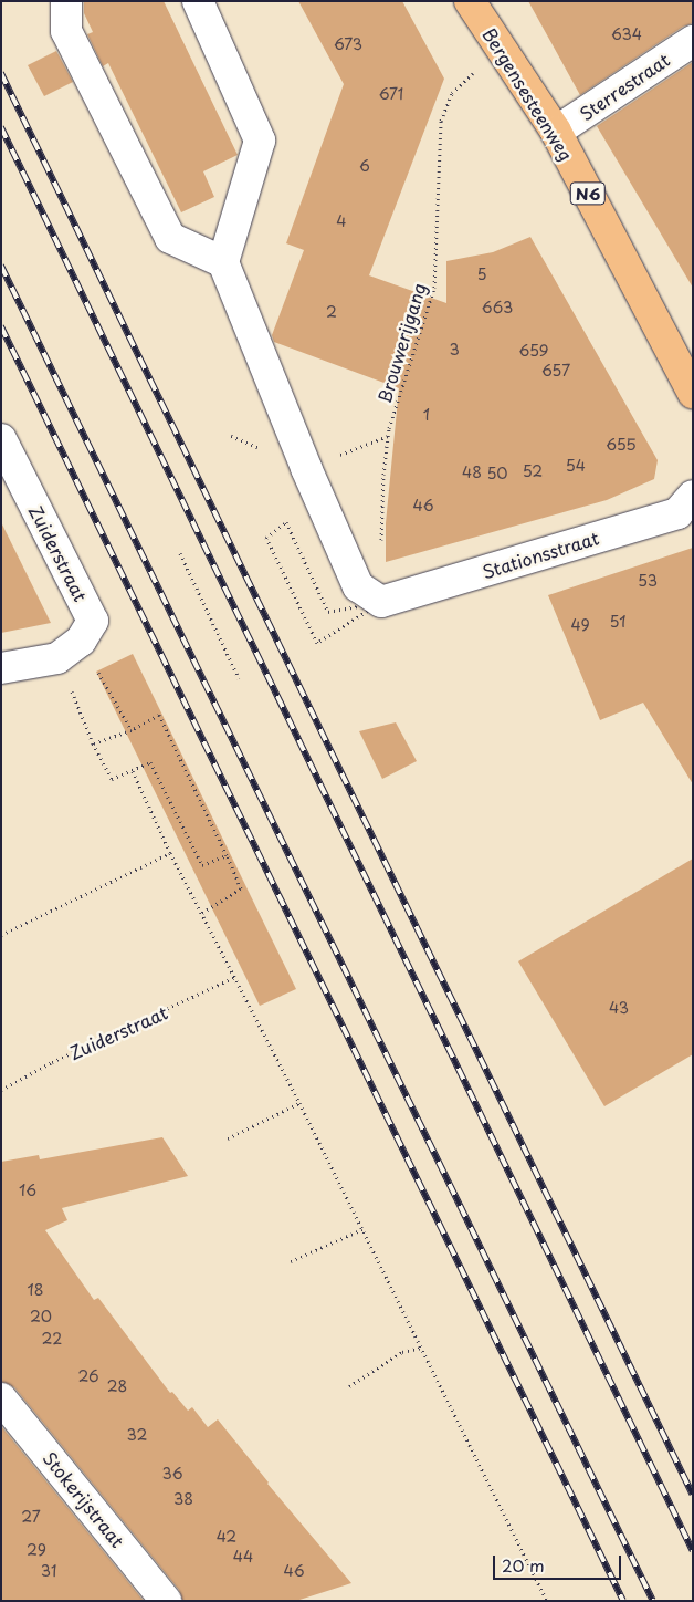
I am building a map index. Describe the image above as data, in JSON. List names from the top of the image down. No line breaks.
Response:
{"streets":{"main road":["Bergensesteenweg","N6"],"street":["Sterrestraat","Zuiderstraat","Stationsstraat","Stokerijstraat"],"path":["Brouwerijgang"]},"crossings":[["Sterrestraat","Bergensesteenweg"],["Bergensesteenweg","Brouwerijgang"]],"house_numbers":["634","673","671","6","4","5","663","2","3","659","657","1","655","54","52","48","50","46","53","51","49","43","16","18","20","22","26","28","32","36","38","27","42","29","44","31","46"],"scale_bar":"20 m"}
